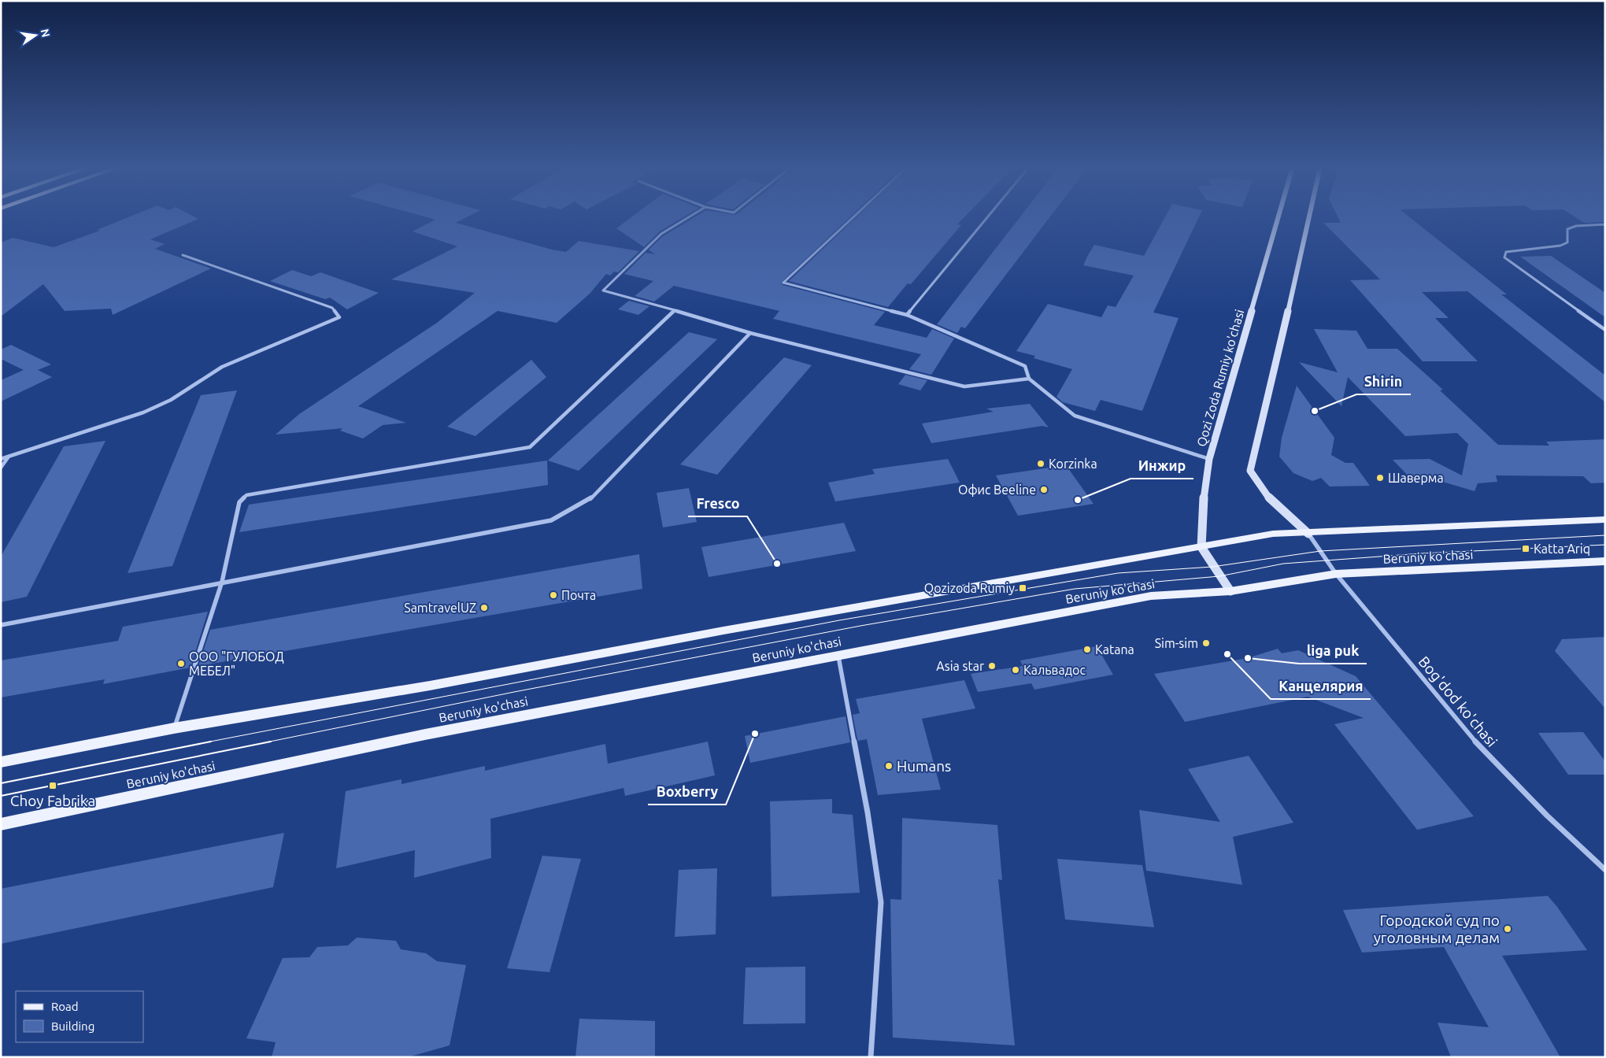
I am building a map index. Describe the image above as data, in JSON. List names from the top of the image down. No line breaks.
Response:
{"streets":{"main road":["Beruniy ko'chasi"],"street":["Qozi Zoda Rumiy ko'chasi","Bog'dod ko'chasi"]},"crossings":[["Beruniy ko'chasi","Bog'dod ko'chasi"]],"places":{"other":["Shirin","Korzinka","Шаверма","Офис Beeline","Инжир","Fresco","Почта","SamtravelUZ","Sim-sim","Katana","Канцелярия","liga puk","ООО \"ГУЛОБОД МЕБЕЛ\"","Asia star","Кальвадос","Boxberry","Humans","Городской суд по уголовным делам"],"transit":["Katta Ariq","Qozizoda Rumiy","Choy Fabrika"]},"legend":["Road","Building"],"north":"right"}
